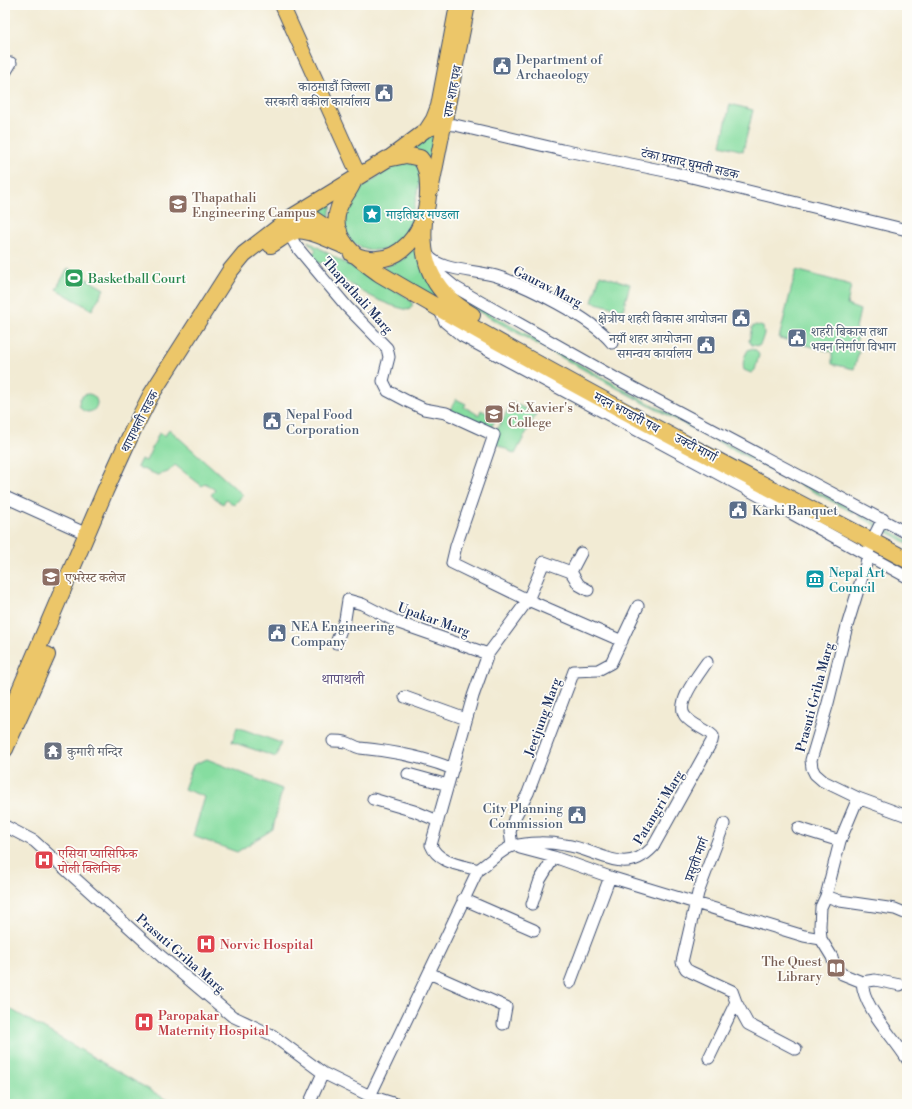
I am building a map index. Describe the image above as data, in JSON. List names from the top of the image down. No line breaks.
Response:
{"streets":{"highway":["मदन भण्डारी पथ","थापाथली सडक"],"main road":["राम शाह पथ"],"street":["टंका प्रसाद घुमती सडक","Gaurav Marg","Thapathali Marg","Upakar Marg","Prasuti Griha Marg","Jeetjung Marg","Patangri Marg","प्रसुती मार्ग"]},"crossings":[["राम शाह पथ","टंका प्रसाद घुमती सडक"],["Gaurav Marg","मदन भण्डारी पथ"],["Thapathali Marg","थापाथली सडक"],["मदन भण्डारी पथ","थापाथली सडक"],["मदन भण्डारी पथ","Prasuti Griha Marg"],["Jeetjung Marg","Patangri Marg"]],"districts":["थापाथली"],"places":{"public building":["Department of Archaeology","काठमाडौं जिल्ला सरकारी वकील कार्यालय","क्षेत्रीय शहरी विकास आयोजना","शहरी बिकास तथा भवन निर्माण विभाग","नयाँ शहर आयोजना समन्वय कार्यालय","Nepal Food Corporation","Karki Banquet","NEA Engineering Company","City Planning Commission"],"school or university":["Thapathali Engineering Campus","St. Xavier's College","एभरेस्ट कलेज"],"place":["माइतिघर मण्डला"],"sports":["Basketball Court"],"museum":["Nepal Art Council"],"temple":["कुमारी मन्दिर"],"hospital":["एसिया प्यासिफिक पोली क्लिनिक","Norvic Hospital","Paropakar Maternity Hospital"],"library":["The Quest Library"]}}
